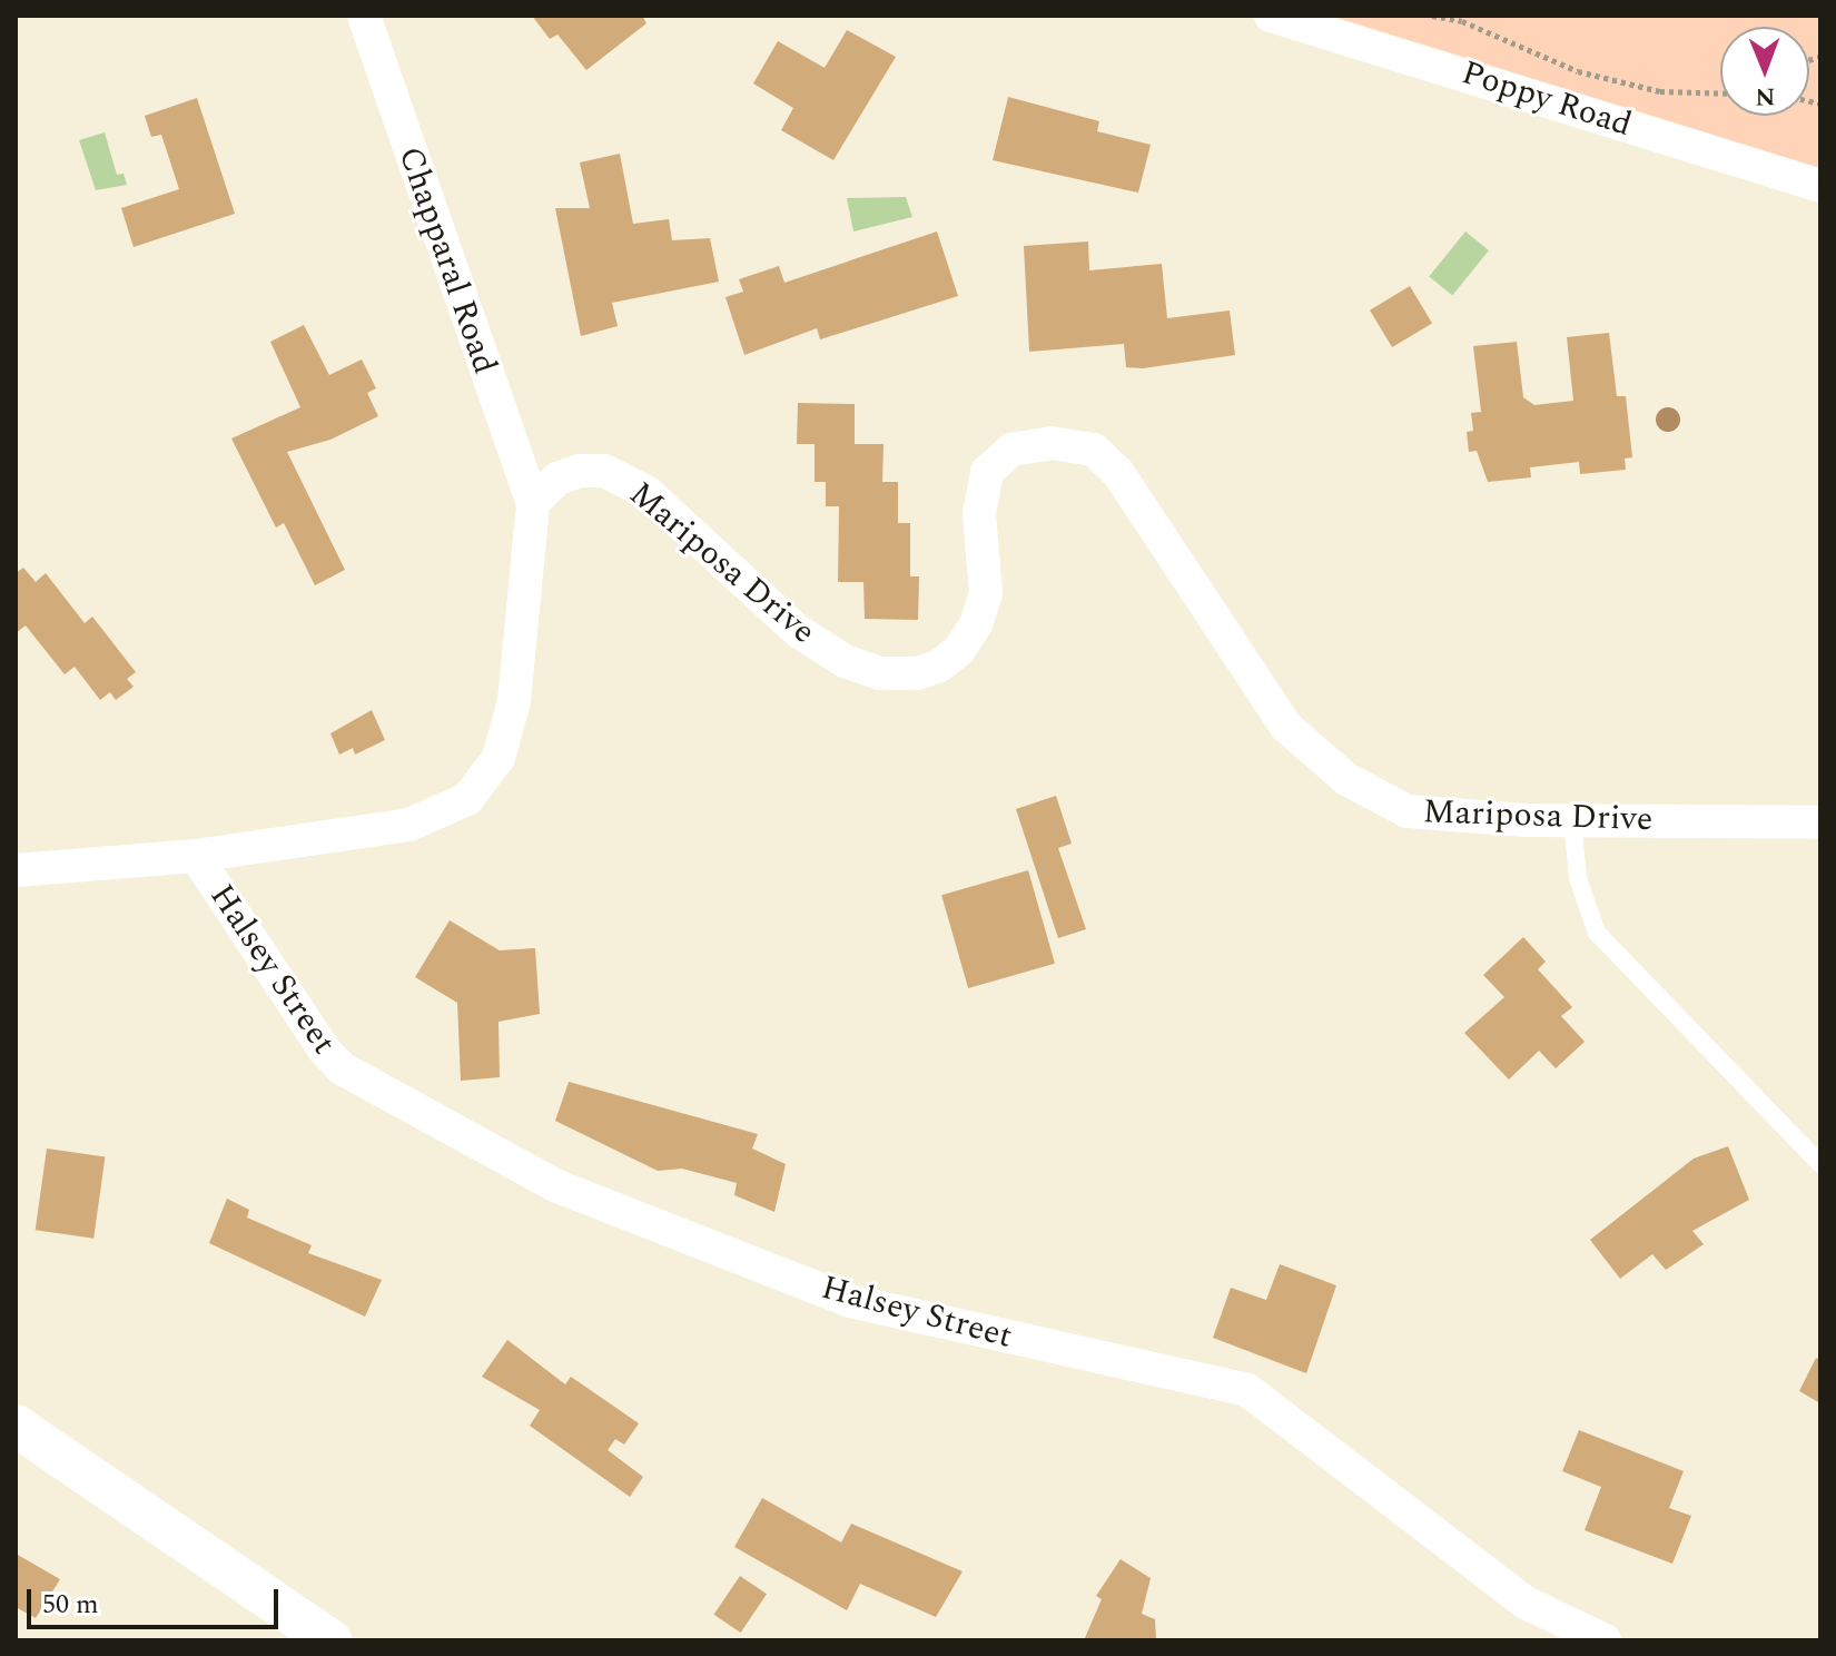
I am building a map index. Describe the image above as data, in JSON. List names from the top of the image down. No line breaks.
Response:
{"streets":{"street":["Poppy Road","Chapparal Road","Mariposa Drive","Halsey Street"]},"crossings":[["Chapparal Road","Mariposa Drive"]],"scale_bar":"50 m","north":"bottom"}
